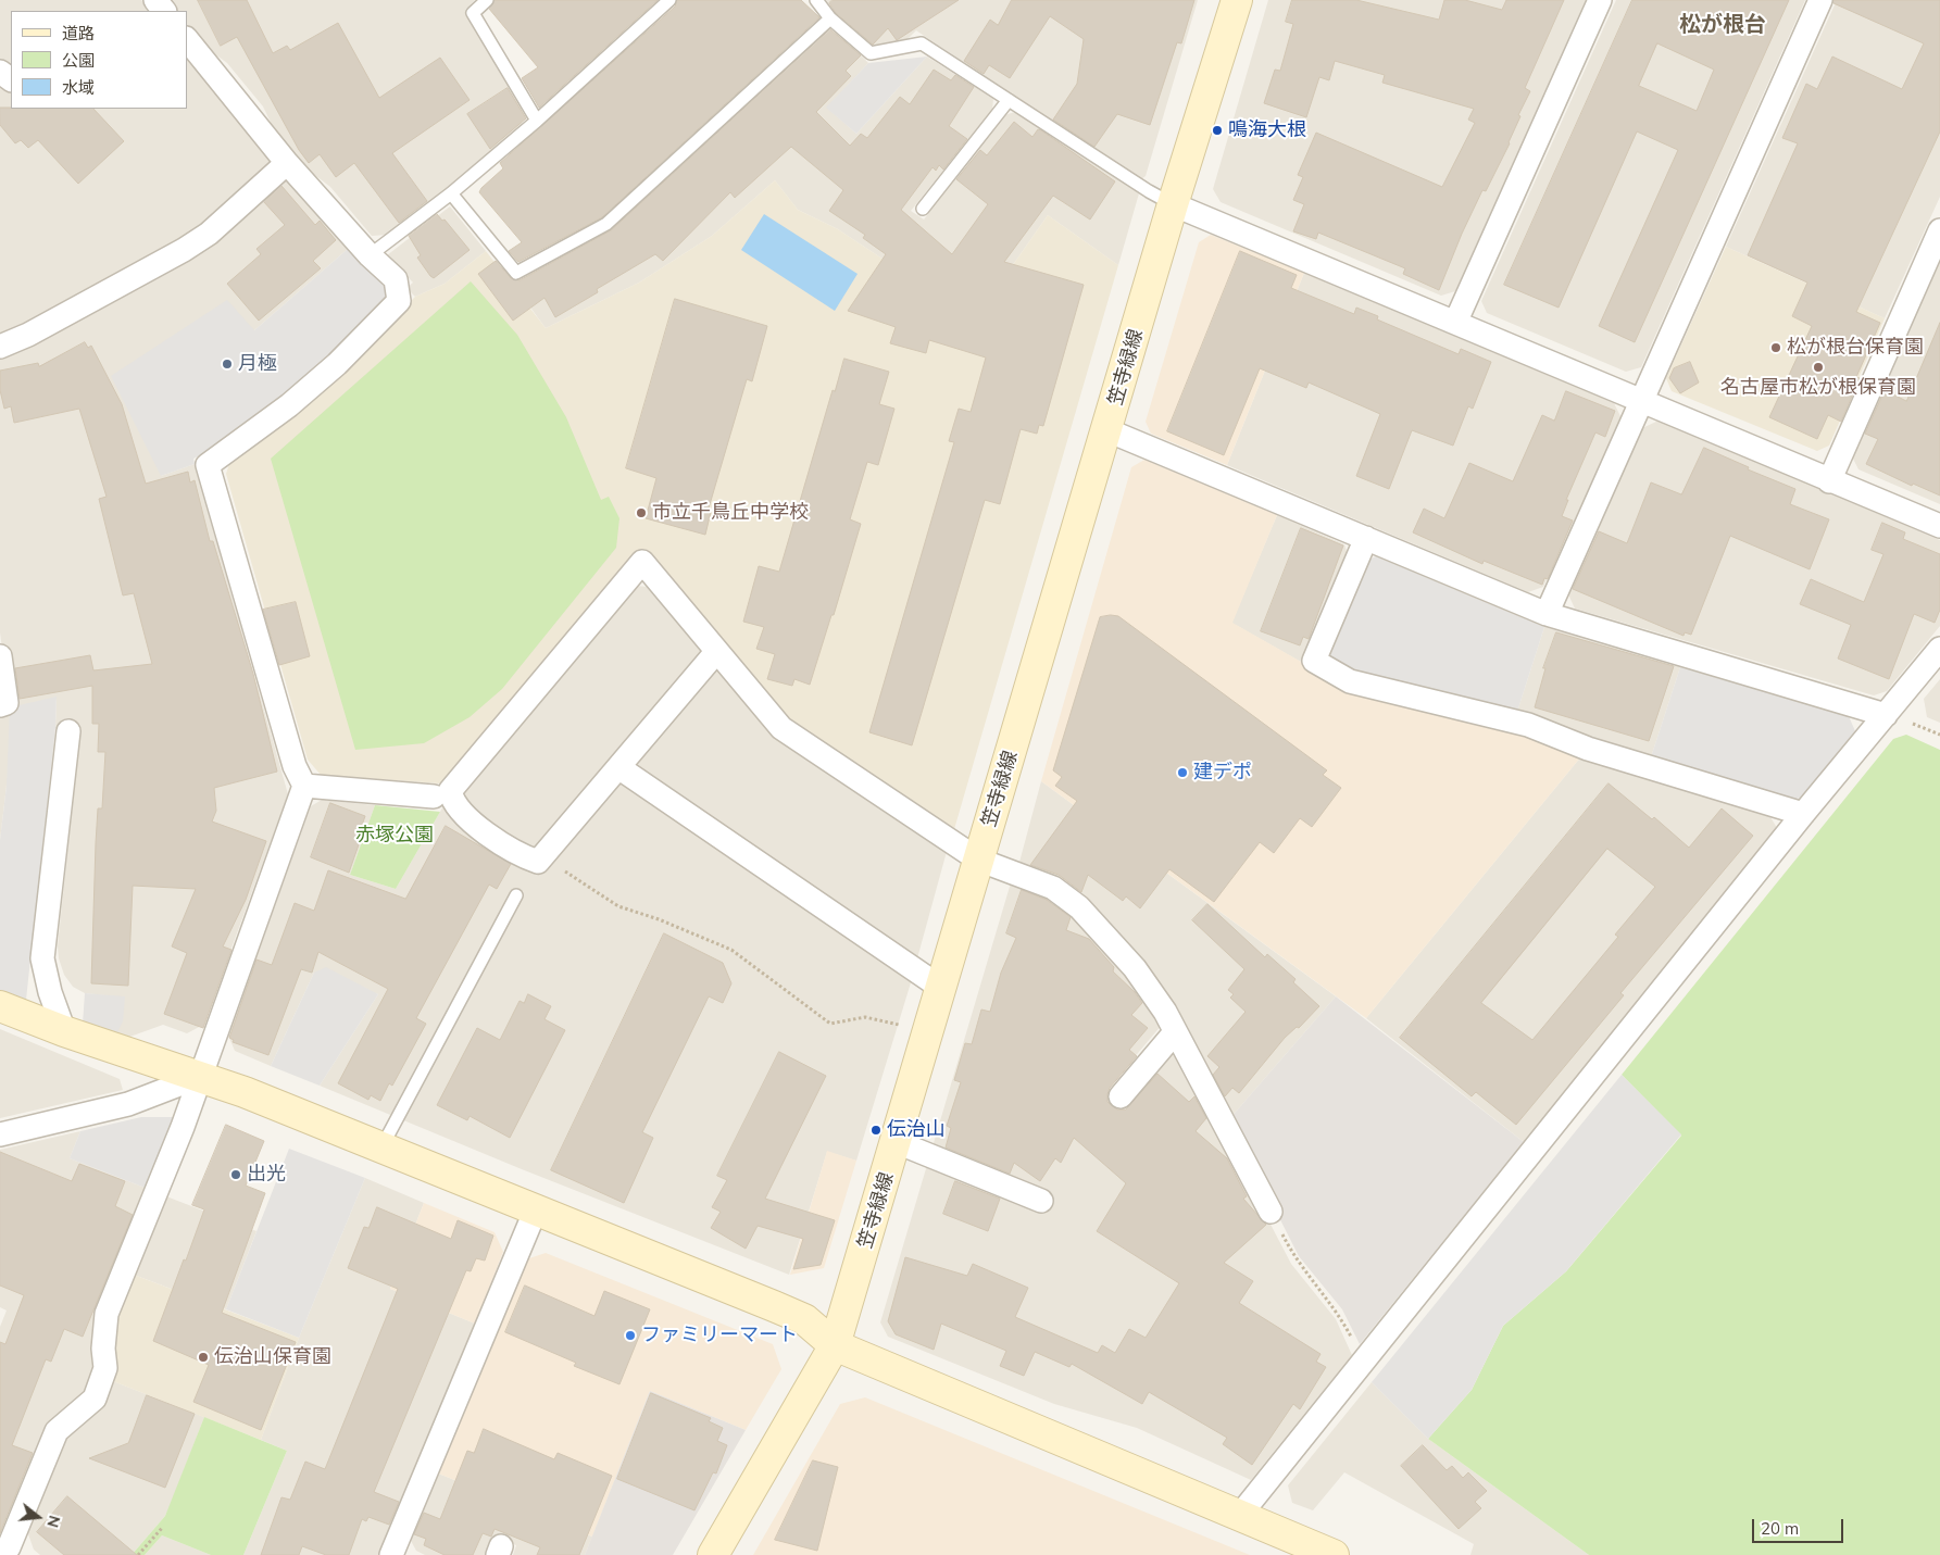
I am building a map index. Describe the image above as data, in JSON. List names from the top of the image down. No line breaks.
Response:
{"streets":{"street":["笠寺緑線"]},"districts":["松が根台"],"parks":["赤塚公園"],"places":["鳴海大根","松が根台保育園","月極","名古屋市松が根保育園","市立千鳥丘中学校","建デポ","伝治山","出光","ファミリーマート","伝治山保育園"],"legend":["道路","公園","水域"],"scale_bar":"20 m","north":"right"}
